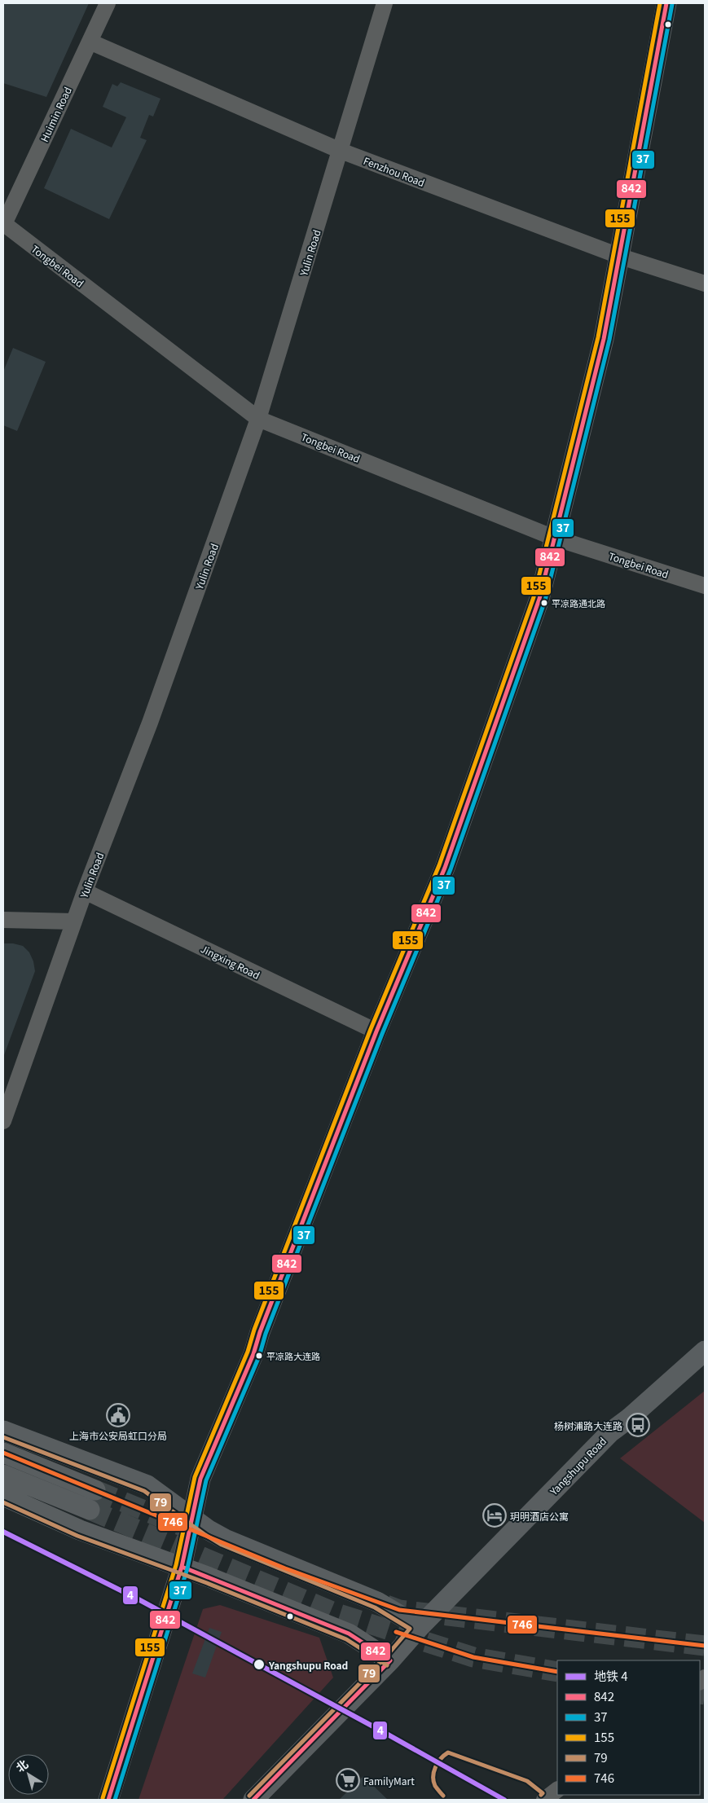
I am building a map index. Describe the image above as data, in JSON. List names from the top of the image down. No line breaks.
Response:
{"streets":{"main road":["Yangshupu Road"],"street":["Huimin Road","Fenzhou Road","Yulin Road","Tongbei Road","Jingxing Road"]},"crossings":[["Huimin Road","Fenzhou Road"],["Huimin Road","Tongbei Road"],["Fenzhou Road","Yulin Road"],["Yulin Road","Tongbei Road"],["Yulin Road","Jingxing Road"]],"places":{"other":["平凉路通北路","平凉路大连路","Yangshupu Road"],"public building":["上海市公安局虹口分局"],"bus stop":["杨树浦路大连路"],"hotel":["玥明酒店公寓"],"supermarket":["FamilyMart"]},"lines":["transit line 842","transit line 155","transit line 37","transit line 79","transit line 746","metro line 4"],"legend":["地铁 4","842","37","155","79","746"],"north":"top left"}
